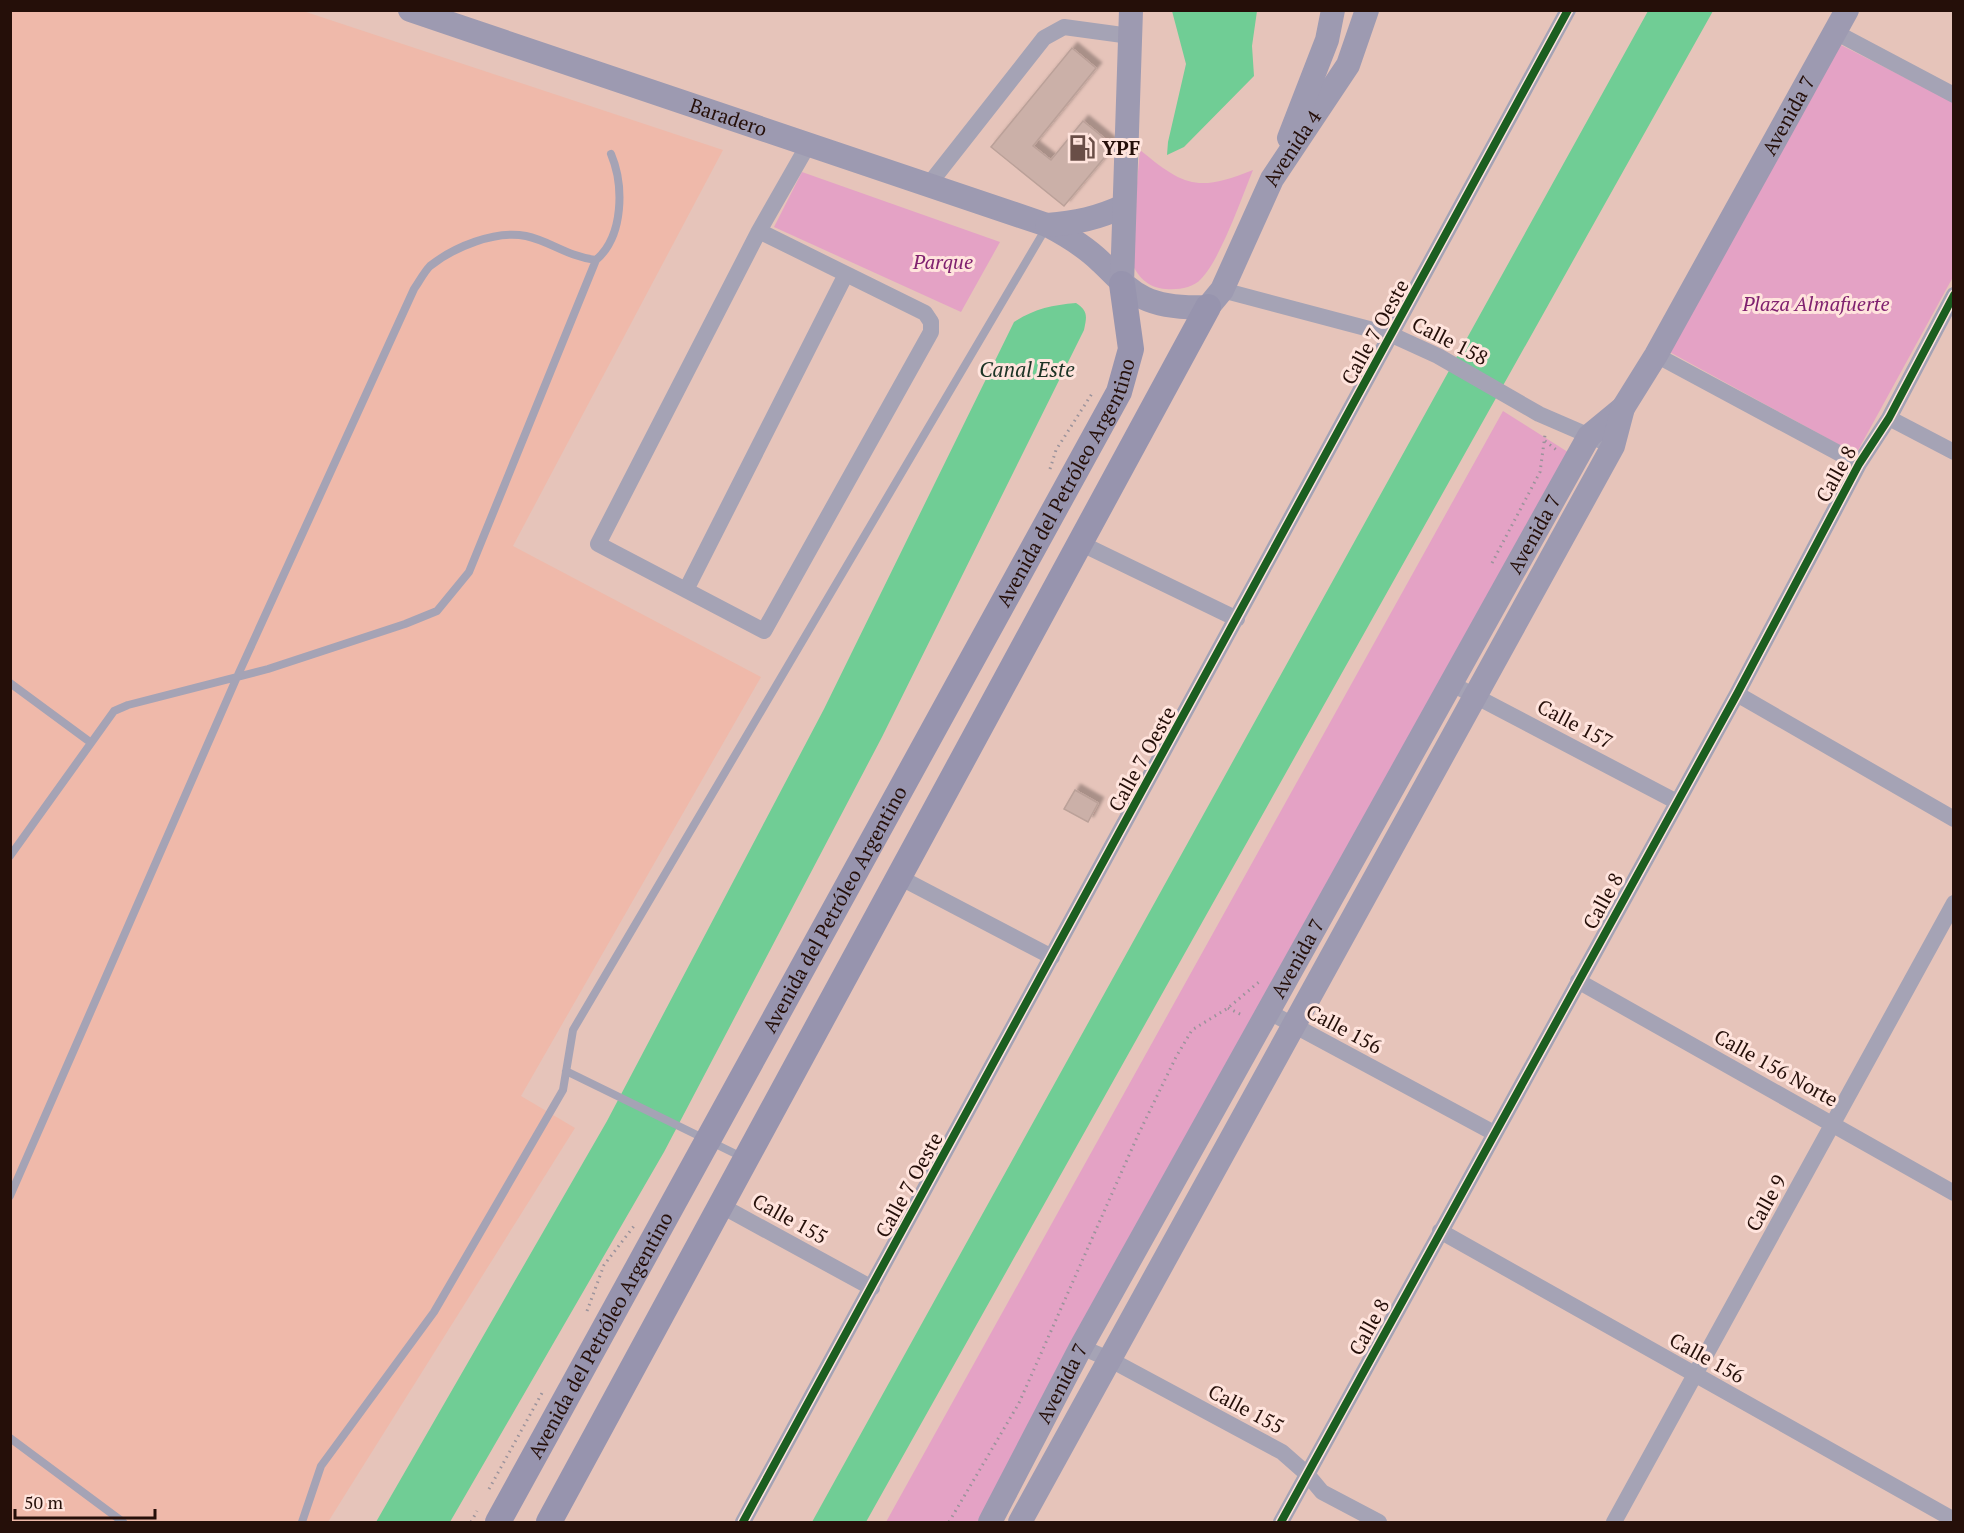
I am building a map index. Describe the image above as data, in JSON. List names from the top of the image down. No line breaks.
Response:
{"streets":{"main road":["Avenida 7","Baradero","Avenida 4","Avenida del Petróleo Argentino"],"street":["Calle 7 Oeste","Calle 158","Calle 8","Calle 157","Calle 156","Calle 156 Norte","Calle 9","Calle 155"]},"crossings":[["Avenida 7","Calle 158"],["Avenida 7","Calle 157"],["Avenida 7","Calle 156"],["Avenida 7","Calle 155"],["Baradero","Avenida 4"],["Baradero","Calle 158"],["Baradero","Avenida del Petróleo Argentino"],["Avenida 4","Calle 158"],["Avenida 4","Avenida del Petróleo Argentino"],["Calle 7 Oeste","Calle 158"],["Calle 7 Oeste","Calle 155"],["Calle 158","Avenida del Petróleo Argentino"],["Calle 8","Calle 157"],["Calle 8","Calle 156"],["Calle 8","Calle 156 Norte"],["Calle 8","Calle 155"],["Avenida del Petróleo Argentino","Calle 155"],["Calle 156","Calle 9"],["Calle 156 Norte","Calle 9"]],"water":["Canal Este"],"parks":["Parque","Plaza Almafuerte"],"places":{"fuel station":["YPF"]},"scale_bar":"50 m"}
